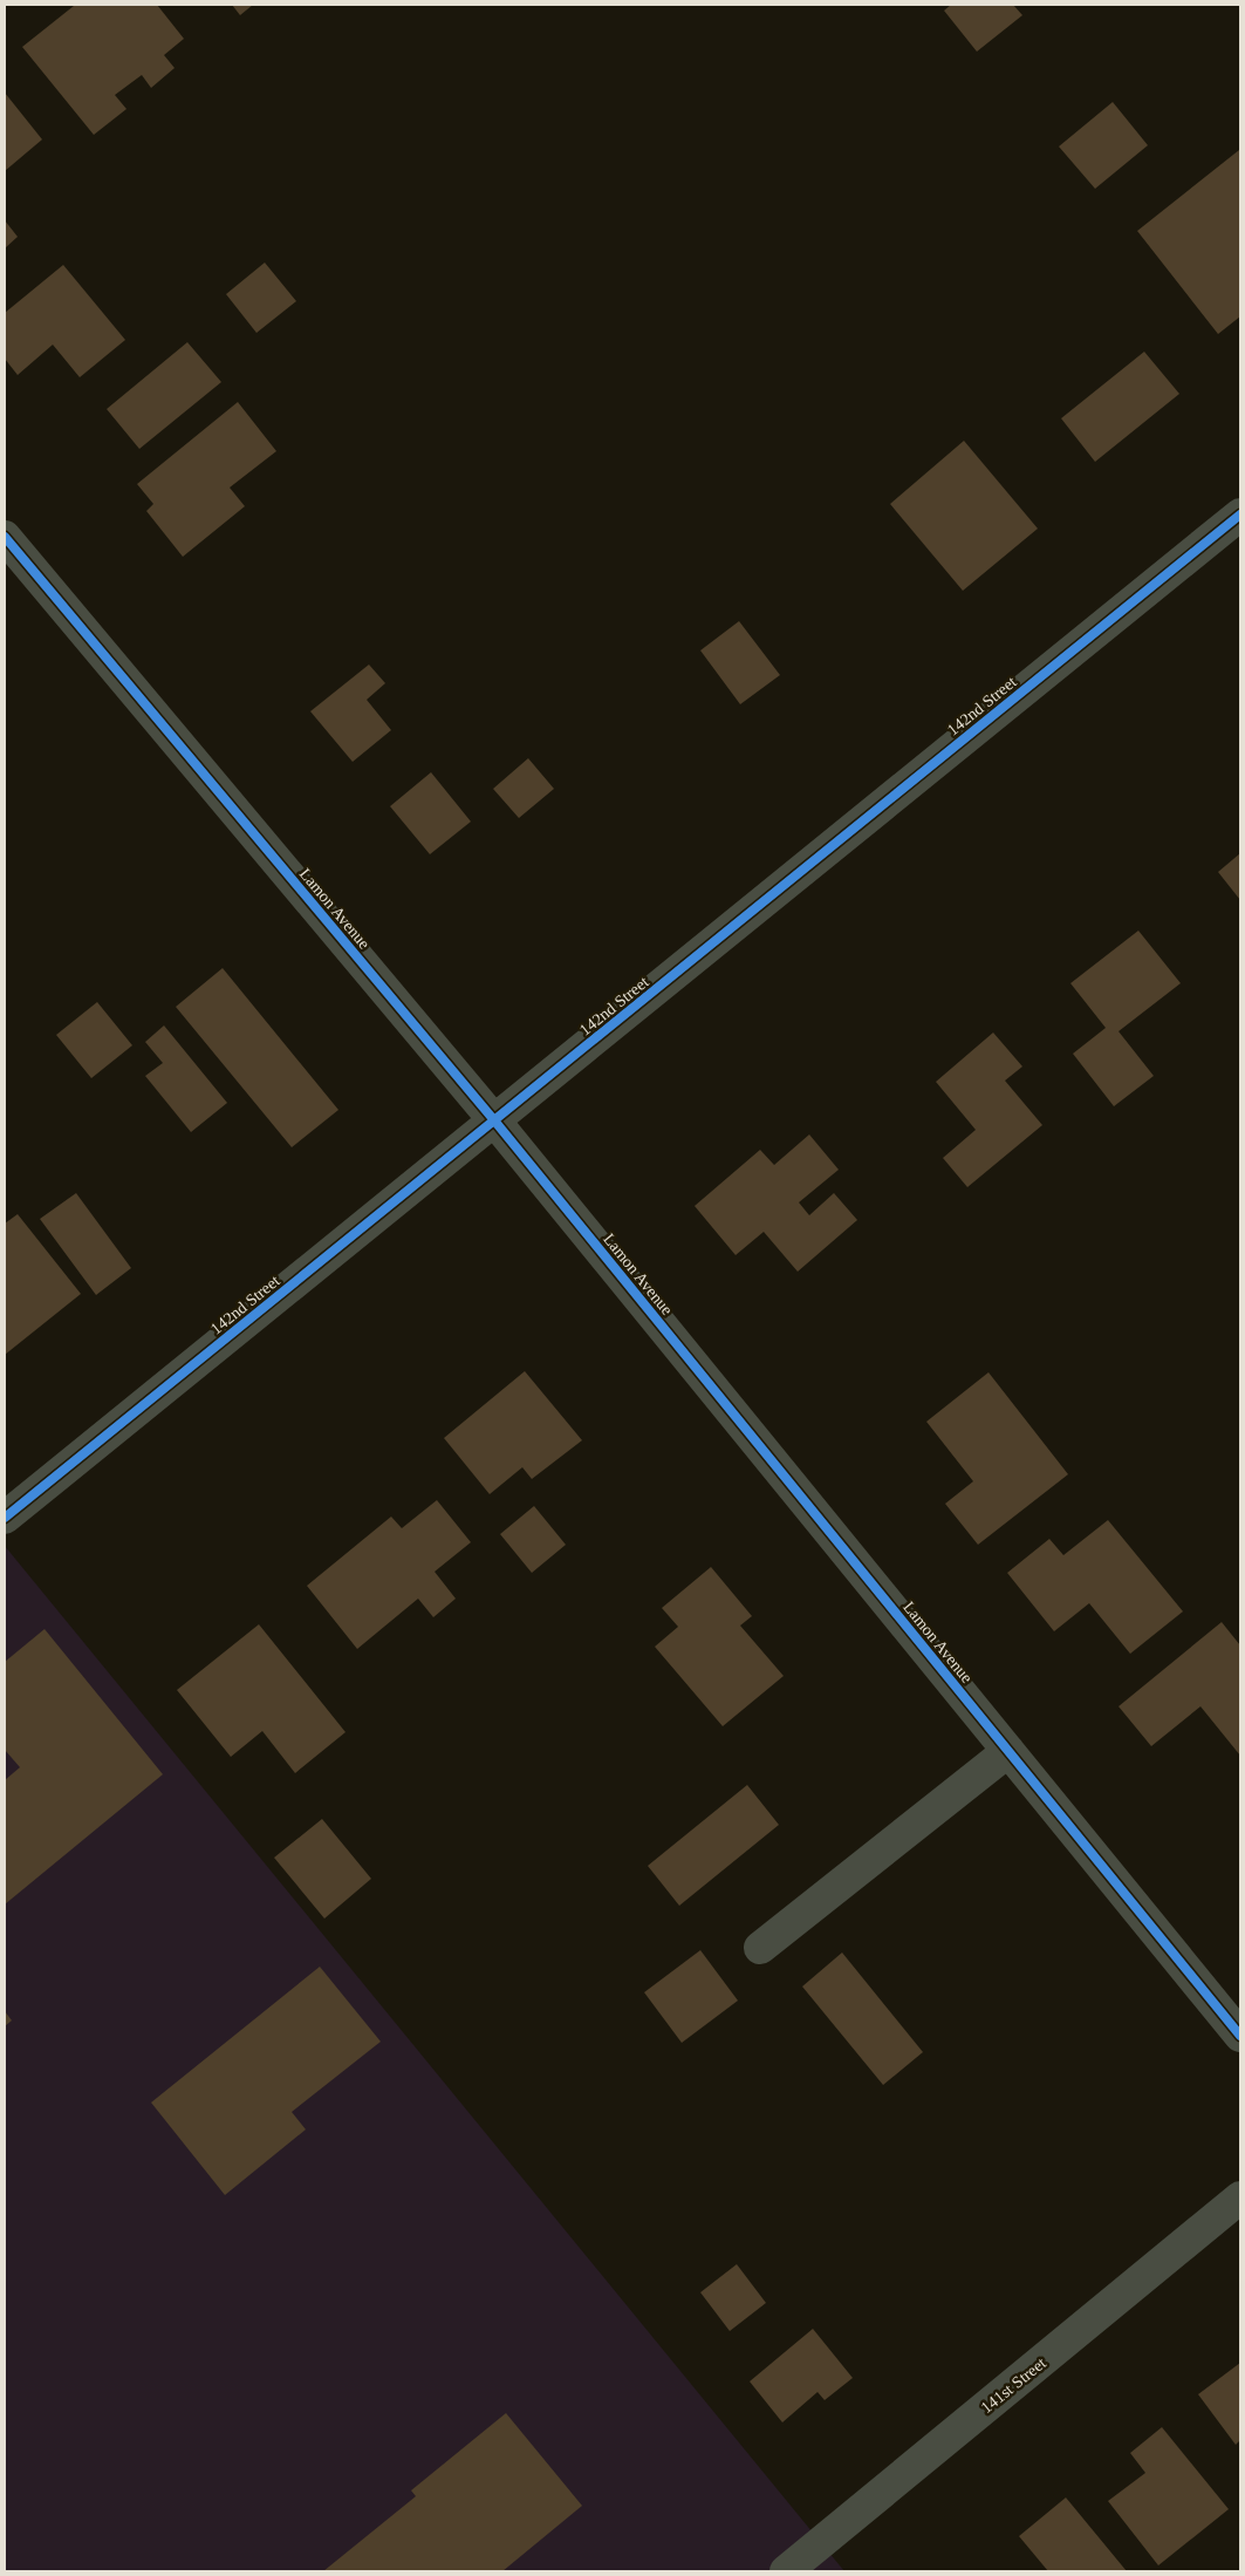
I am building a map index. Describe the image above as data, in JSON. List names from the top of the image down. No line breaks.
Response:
{"streets":{"street":["142nd Street","Lamon Avenue","141st Street"]},"crossings":[["142nd Street","Lamon Avenue"]]}
